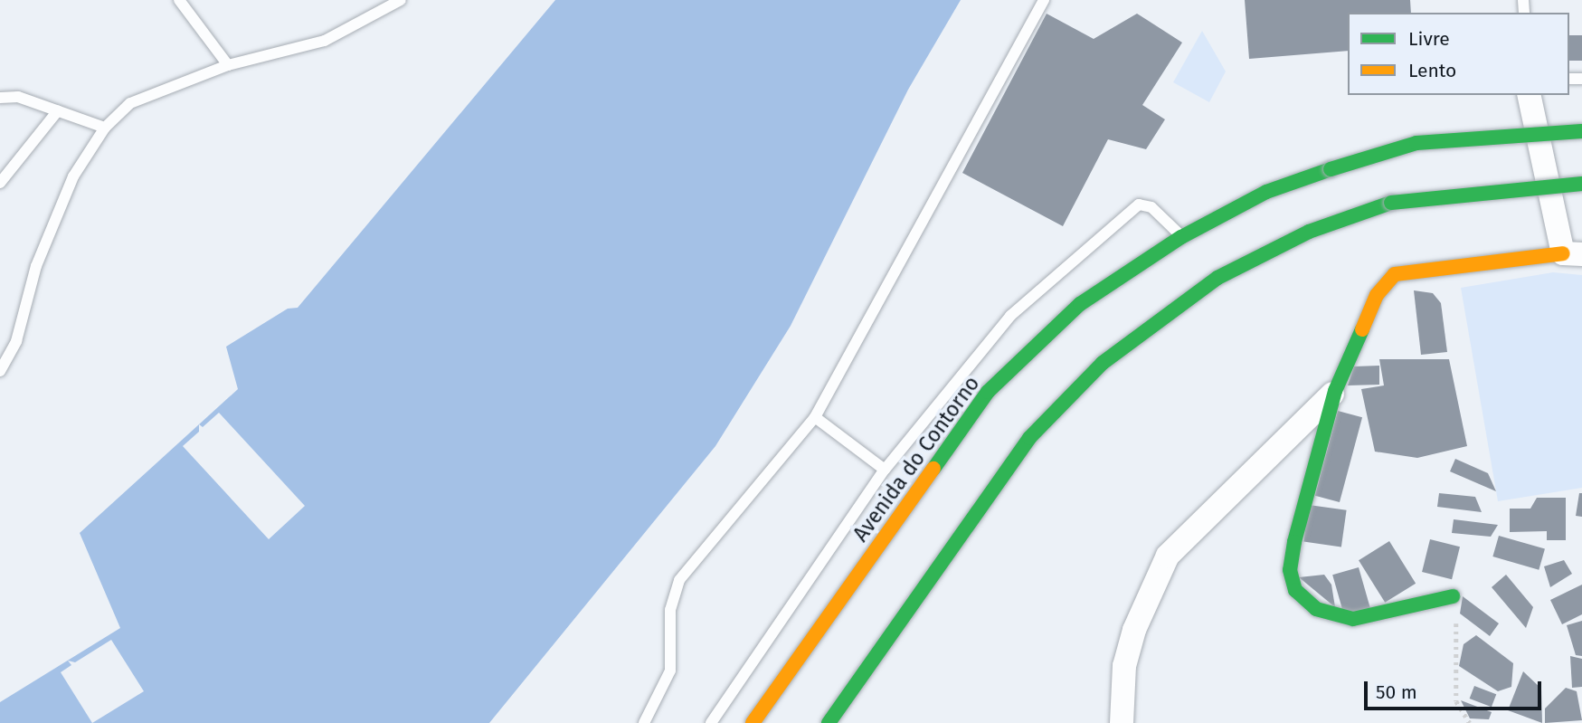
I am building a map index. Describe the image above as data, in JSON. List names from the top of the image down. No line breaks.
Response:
{"streets":{"main road":["Avenida do Contorno"]},"legend":["Livre","Lento"],"scale_bar":"50 m"}
